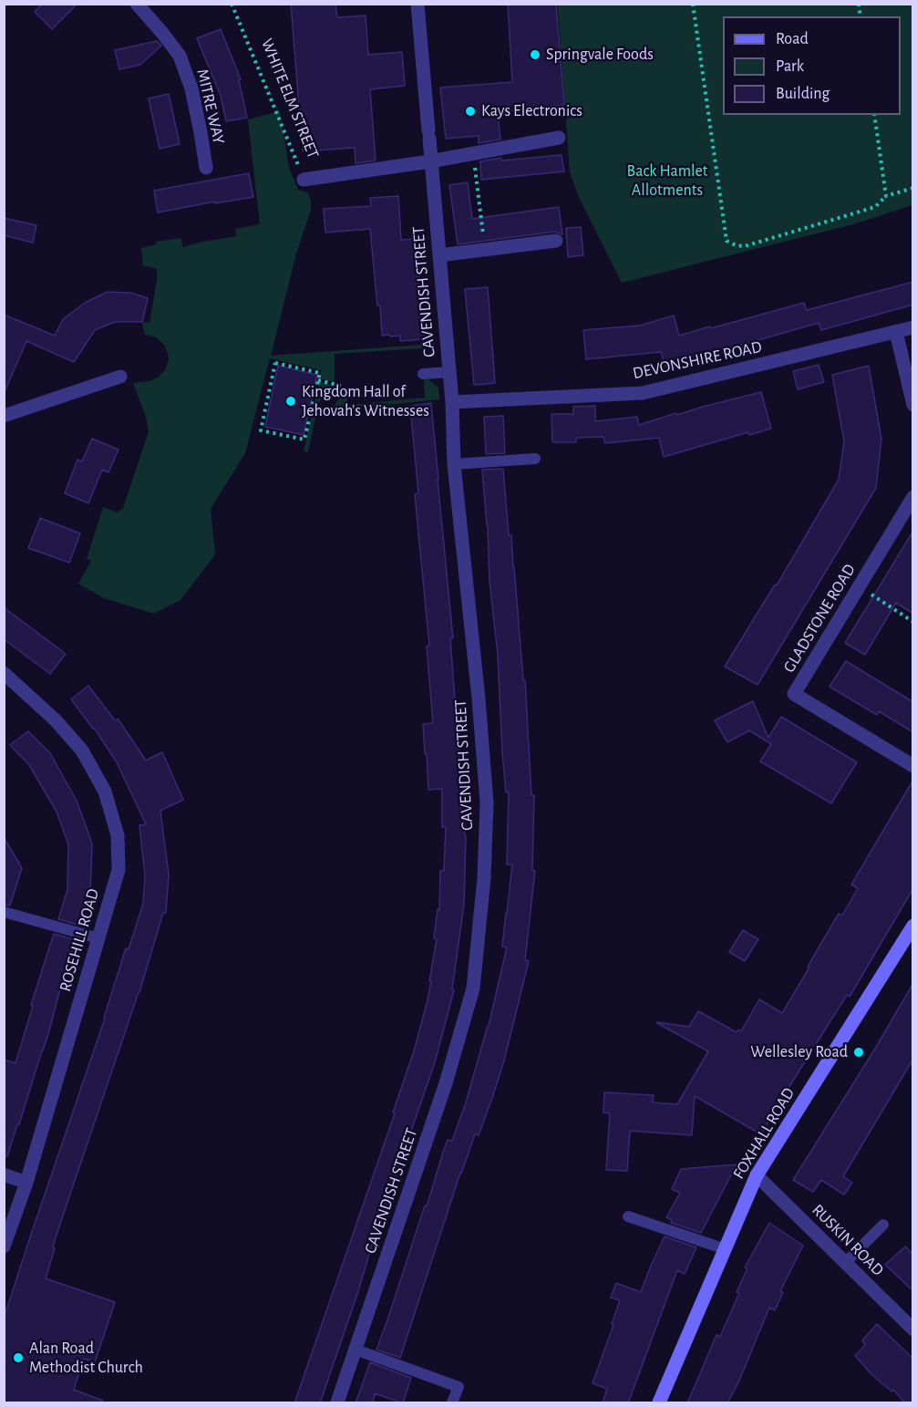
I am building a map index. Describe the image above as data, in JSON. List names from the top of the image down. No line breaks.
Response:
{"streets":{"main road":["FOXHALL ROAD"],"street":["WHITE ELM STREET","MITRE WAY","CAVENDISH STREET","DEVONSHIRE ROAD","GLADSTONE ROAD","ROSEHILL ROAD","RUSKIN ROAD"]},"crossings":[["WHITE ELM STREET","CAVENDISH STREET"],["CAVENDISH STREET","DEVONSHIRE ROAD"],["FOXHALL ROAD","RUSKIN ROAD"]],"parks":["Back Hamlet Allotments"],"places":["Springvale Foods","Kays Electronics","Kingdom Hall of Jehovah's Witnesses","Wellesley Road","Alan Road Methodist Church"],"legend":["Road","Park","Building"]}
